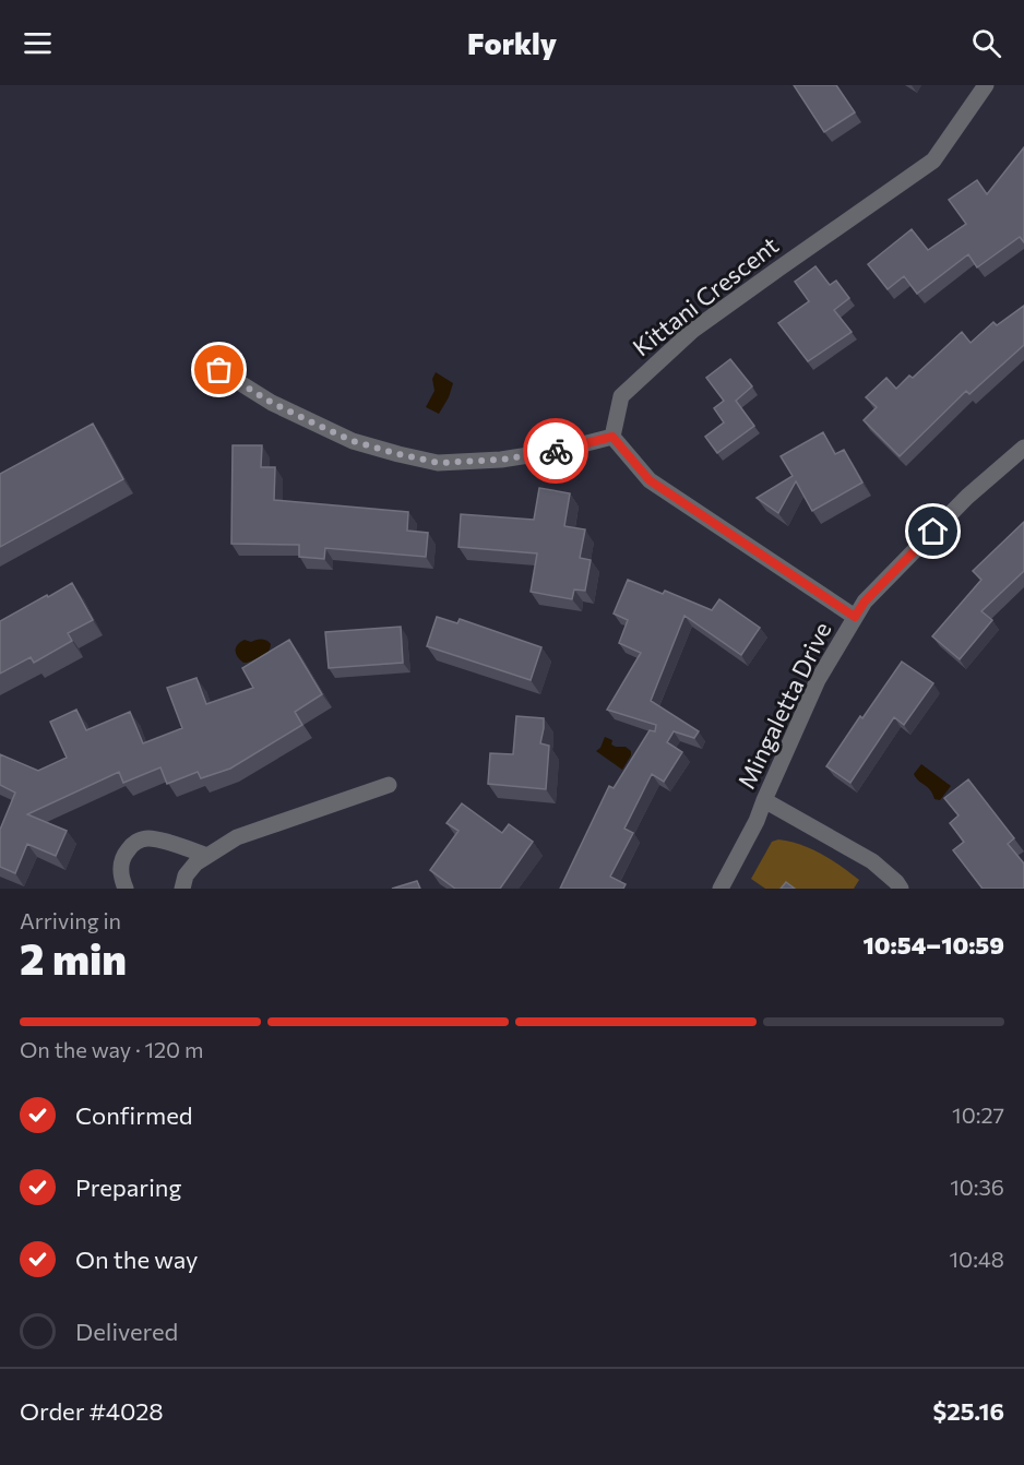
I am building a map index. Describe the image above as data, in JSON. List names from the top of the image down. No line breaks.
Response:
{"streets":{"street":["Kittani Crescent","Mingaletta Drive"]},"page":{"header":"Forkly","heading":["2 min","Arriving in","10:54–10:59"],"panel":["Order #4028","$25.16"],"bar":"On the way · 120 m","list":[["Confirmed","10:27"],["Preparing","10:36"],["On the way","10:48"],"Delivered"]}}
